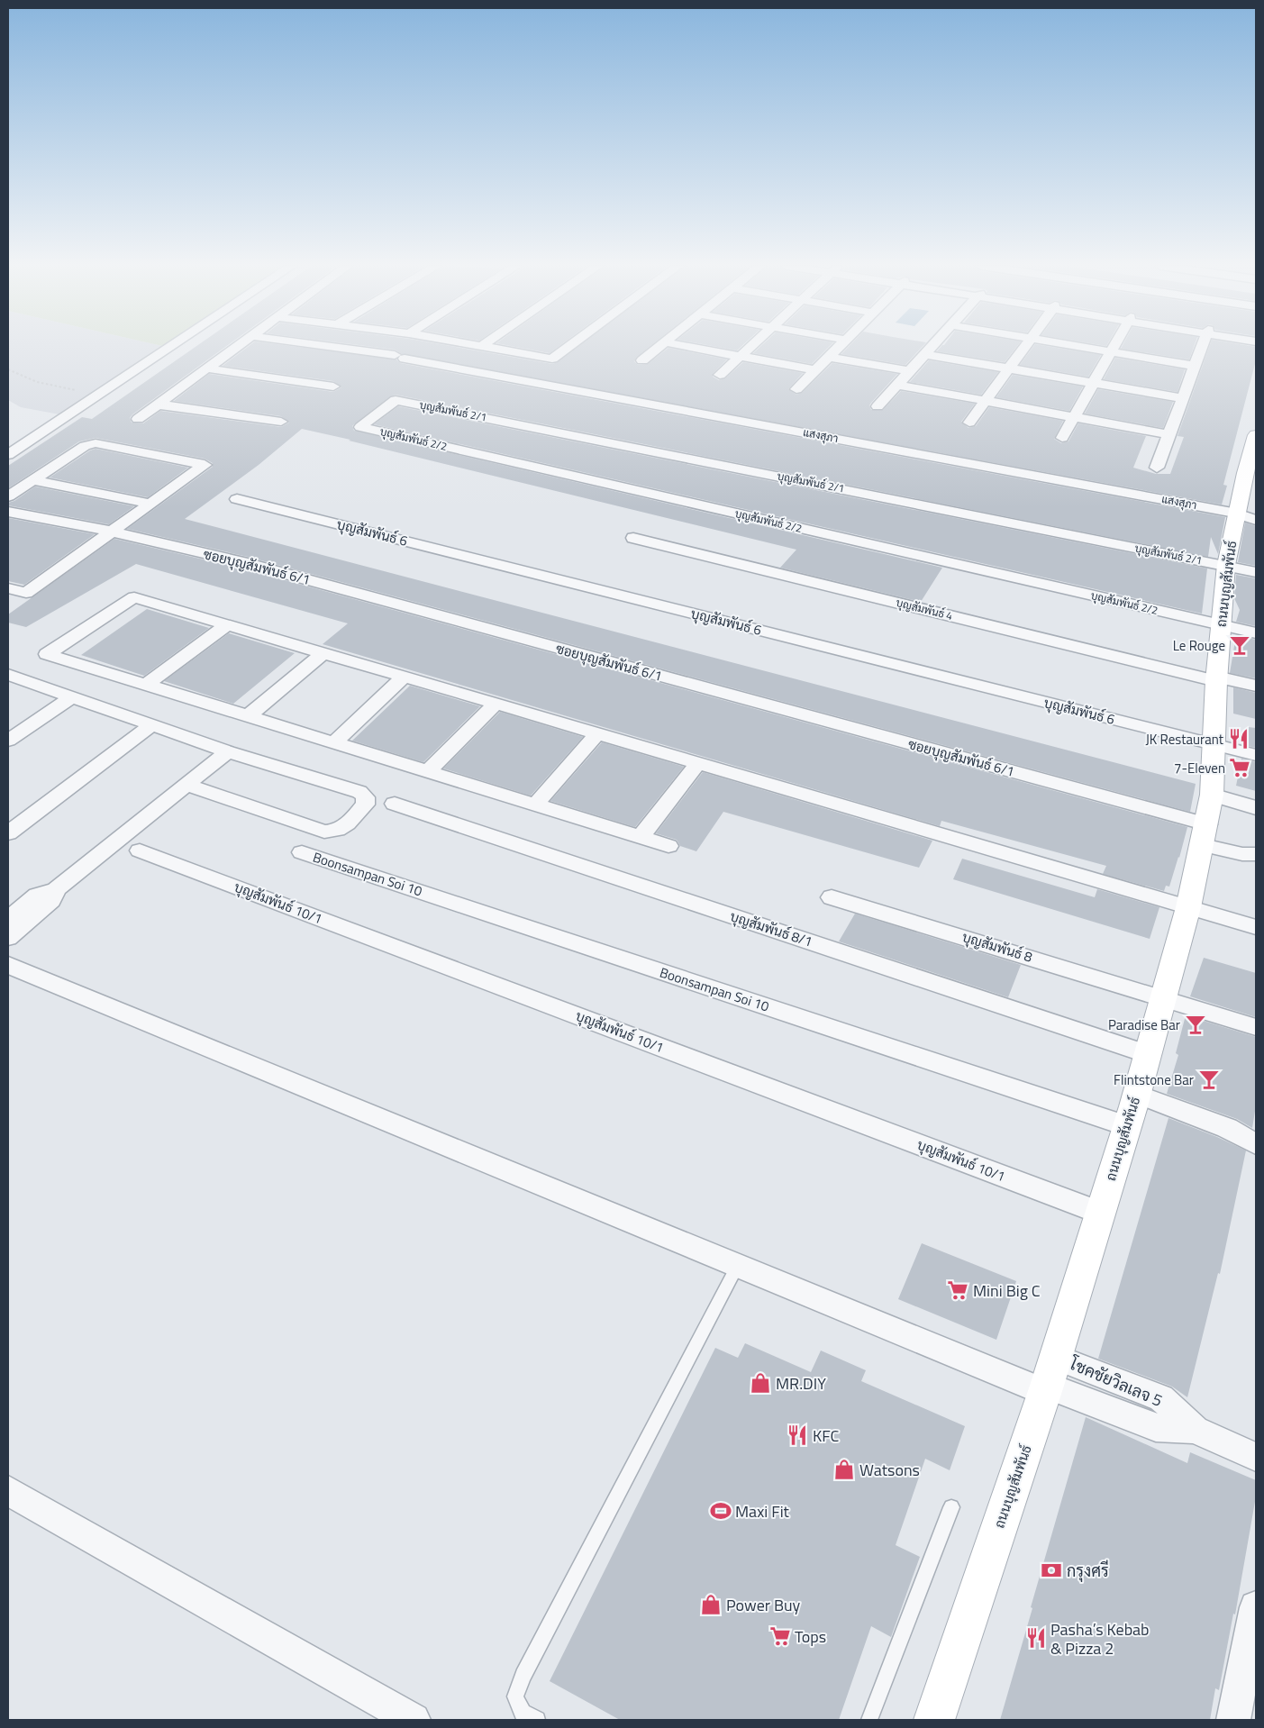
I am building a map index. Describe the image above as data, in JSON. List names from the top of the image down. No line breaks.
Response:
{"streets":{"street":["บุญสัมพันธ์ 2/1","แสงสุภา","บุญสัมพันธ์ 2/2","บุญสัมพันธ์ 6","ซอยบุญสัมพันธ์ 6/1","ถนนบุญสัมพันธ์","บุญสัมพันธ์ 4","Boonsampan Soi 10","บุญสัมพันธ์ 10/1","บุญสัมพันธ์ 8/1","บุญสัมพันธ์ 8","โชคชัยวิลเลจ 5"]},"crossings":[["บุญสัมพันธ์ 2/1","บุญสัมพันธ์ 2/2"],["บุญสัมพันธ์ 2/1","ถนนบุญสัมพันธ์"],["แสงสุภา","ถนนบุญสัมพันธ์"],["บุญสัมพันธ์ 2/2","ถนนบุญสัมพันธ์"],["บุญสัมพันธ์ 6","ถนนบุญสัมพันธ์"],["ซอยบุญสัมพันธ์ 6/1","ถนนบุญสัมพันธ์"],["ถนนบุญสัมพันธ์","บุญสัมพันธ์ 4"],["ถนนบุญสัมพันธ์","Boonsampan Soi 10"],["ถนนบุญสัมพันธ์","บุญสัมพันธ์ 10/1"],["ถนนบุญสัมพันธ์","บุญสัมพันธ์ 8/1"],["ถนนบุญสัมพันธ์","บุญสัมพันธ์ 8"],["ถนนบุญสัมพันธ์","โชคชัยวิลเลจ 5"]],"places":{"bar":["Le Rouge","Paradise Bar","Flintstone Bar"],"restaurant":["JK Restaurant","KFC","Pasha’s Kebab & Pizza 2"],"supermarket":["7-Eleven","Mini Big C","Tops"],"shop":["MR.DIY","Watsons","Power Buy"],"sports":["Maxi Fit"],"bank":["กรุงศรี"]}}
